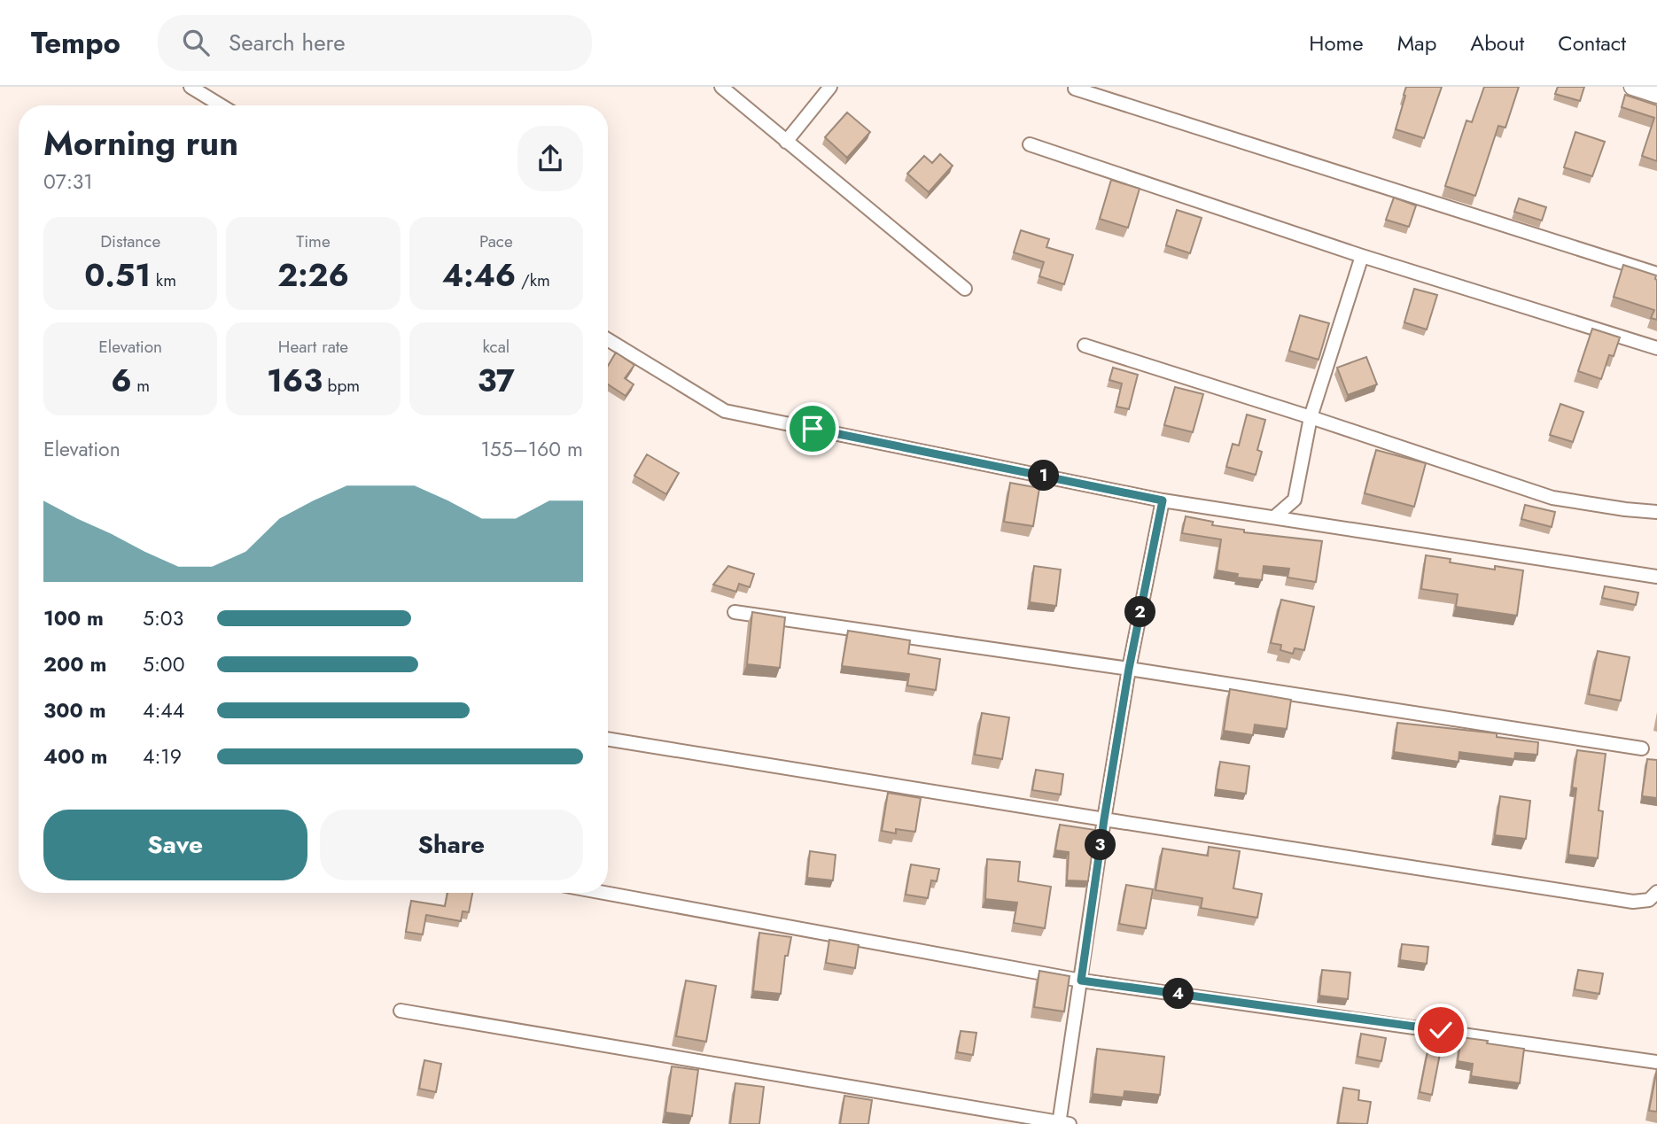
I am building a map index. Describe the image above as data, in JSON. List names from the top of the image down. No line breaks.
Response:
{"page":{"header":"Tempo","search":"Search here","nav":["Home","Map","About","Contact"],"heading":["Morning run","07:31"],"stats":[["Distance","0.51 km"],["Time","2:26"],["Pace","4:46 /km"],["Elevation","6 m"],["Heart rate","163 bpm"],["kcal","37"]],"chart":["Elevation","155–160 m"],"pins":["1","2","3","4"],"list":[{"name":"100 m","note":"5:03"},{"name":"200 m","note":"5:00"},{"name":"300 m","note":"4:44"},{"name":"400 m","note":"4:19"}],"buttons":["Save","Share"]}}
